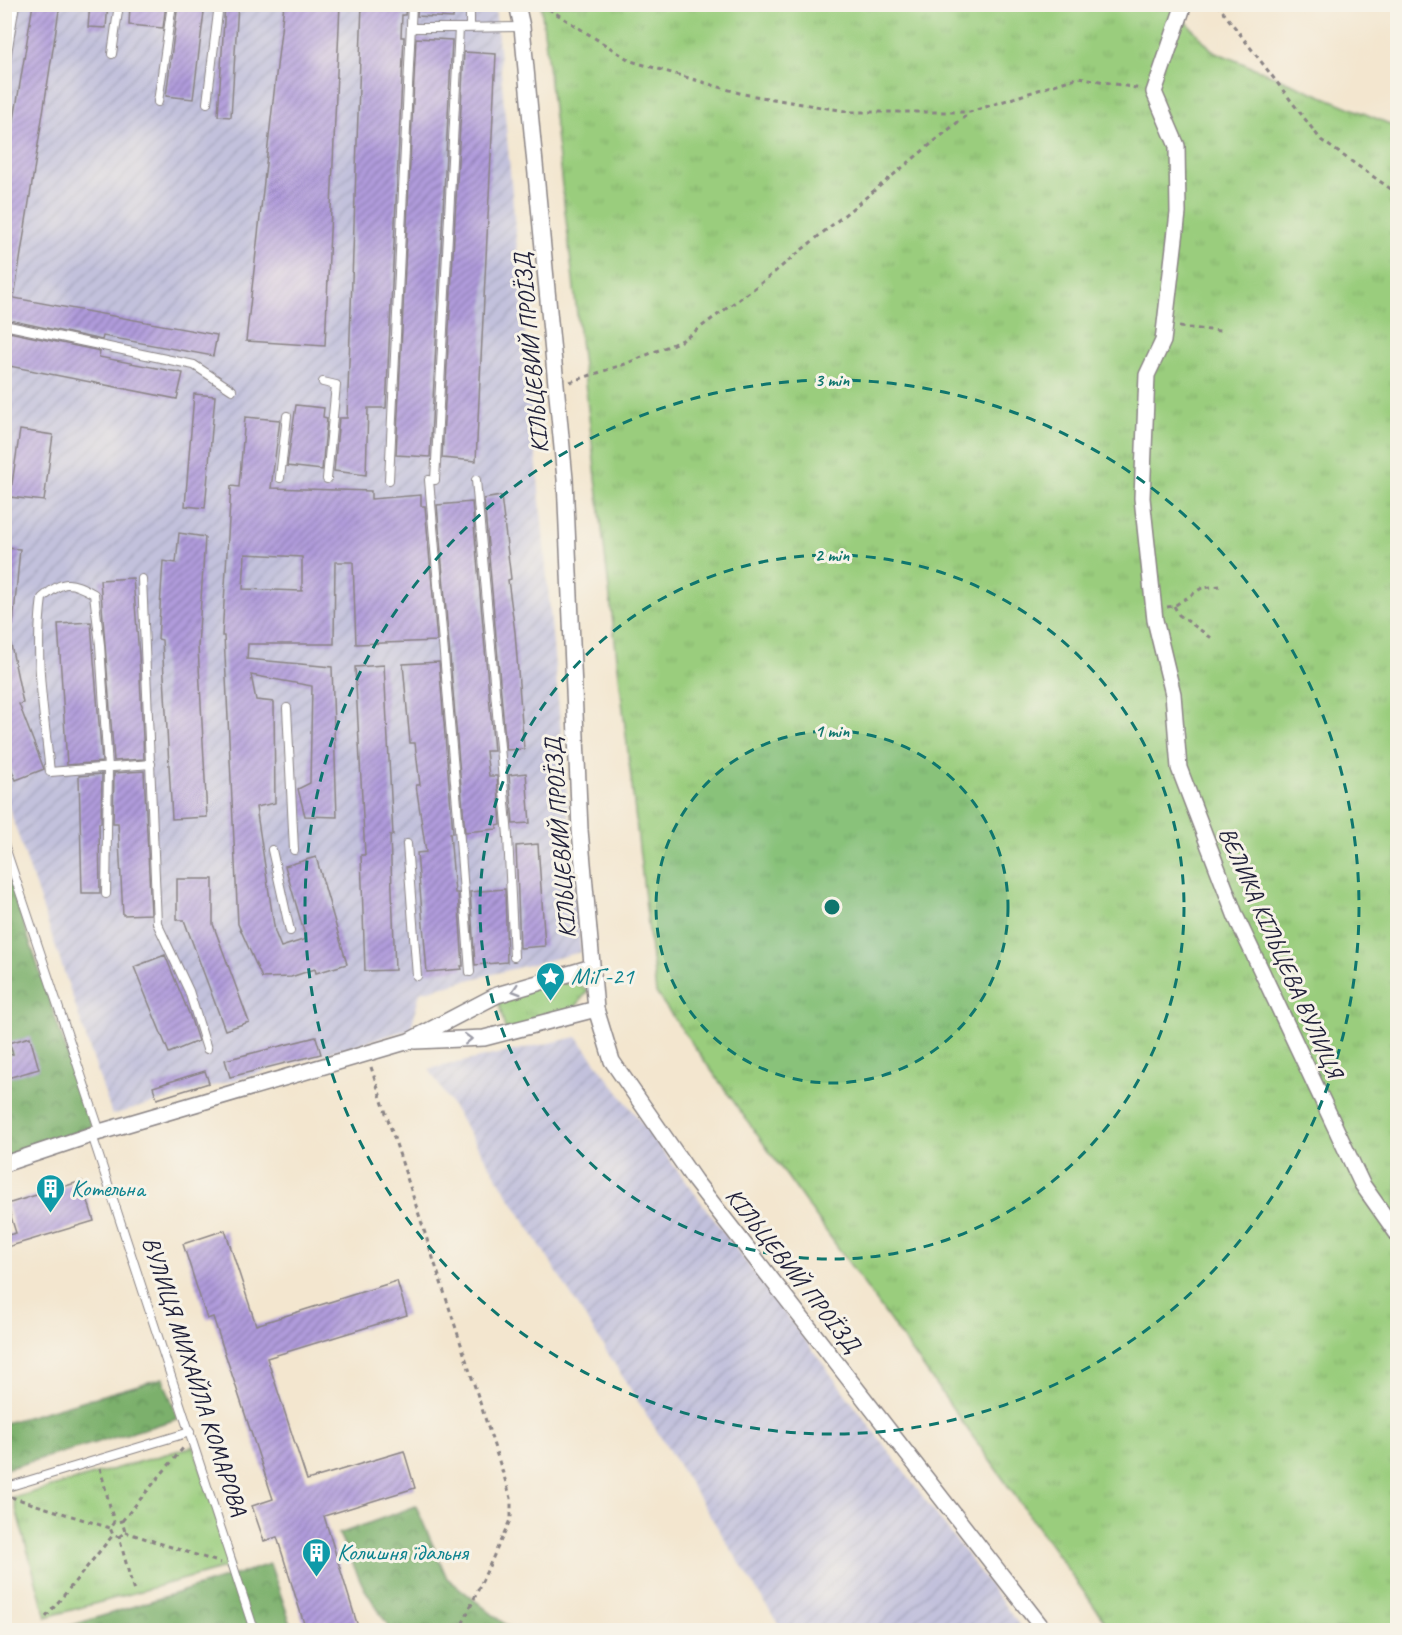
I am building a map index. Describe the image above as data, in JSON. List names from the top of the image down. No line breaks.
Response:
{"streets":{"street":["КІЛЬЦЕВИЙ ПРОЇЗД","ВЕЛИКА КІЛЬЦЕВА ВУЛИЦЯ"],"lane":["ВУЛИЦЯ МИХАЙЛА КОМАРОВА"]},"places":{"place":["МіГ-21"],"building":["Котельна","Колишня їдальня"]},"rings":["3 min","2 min","1 min"]}
